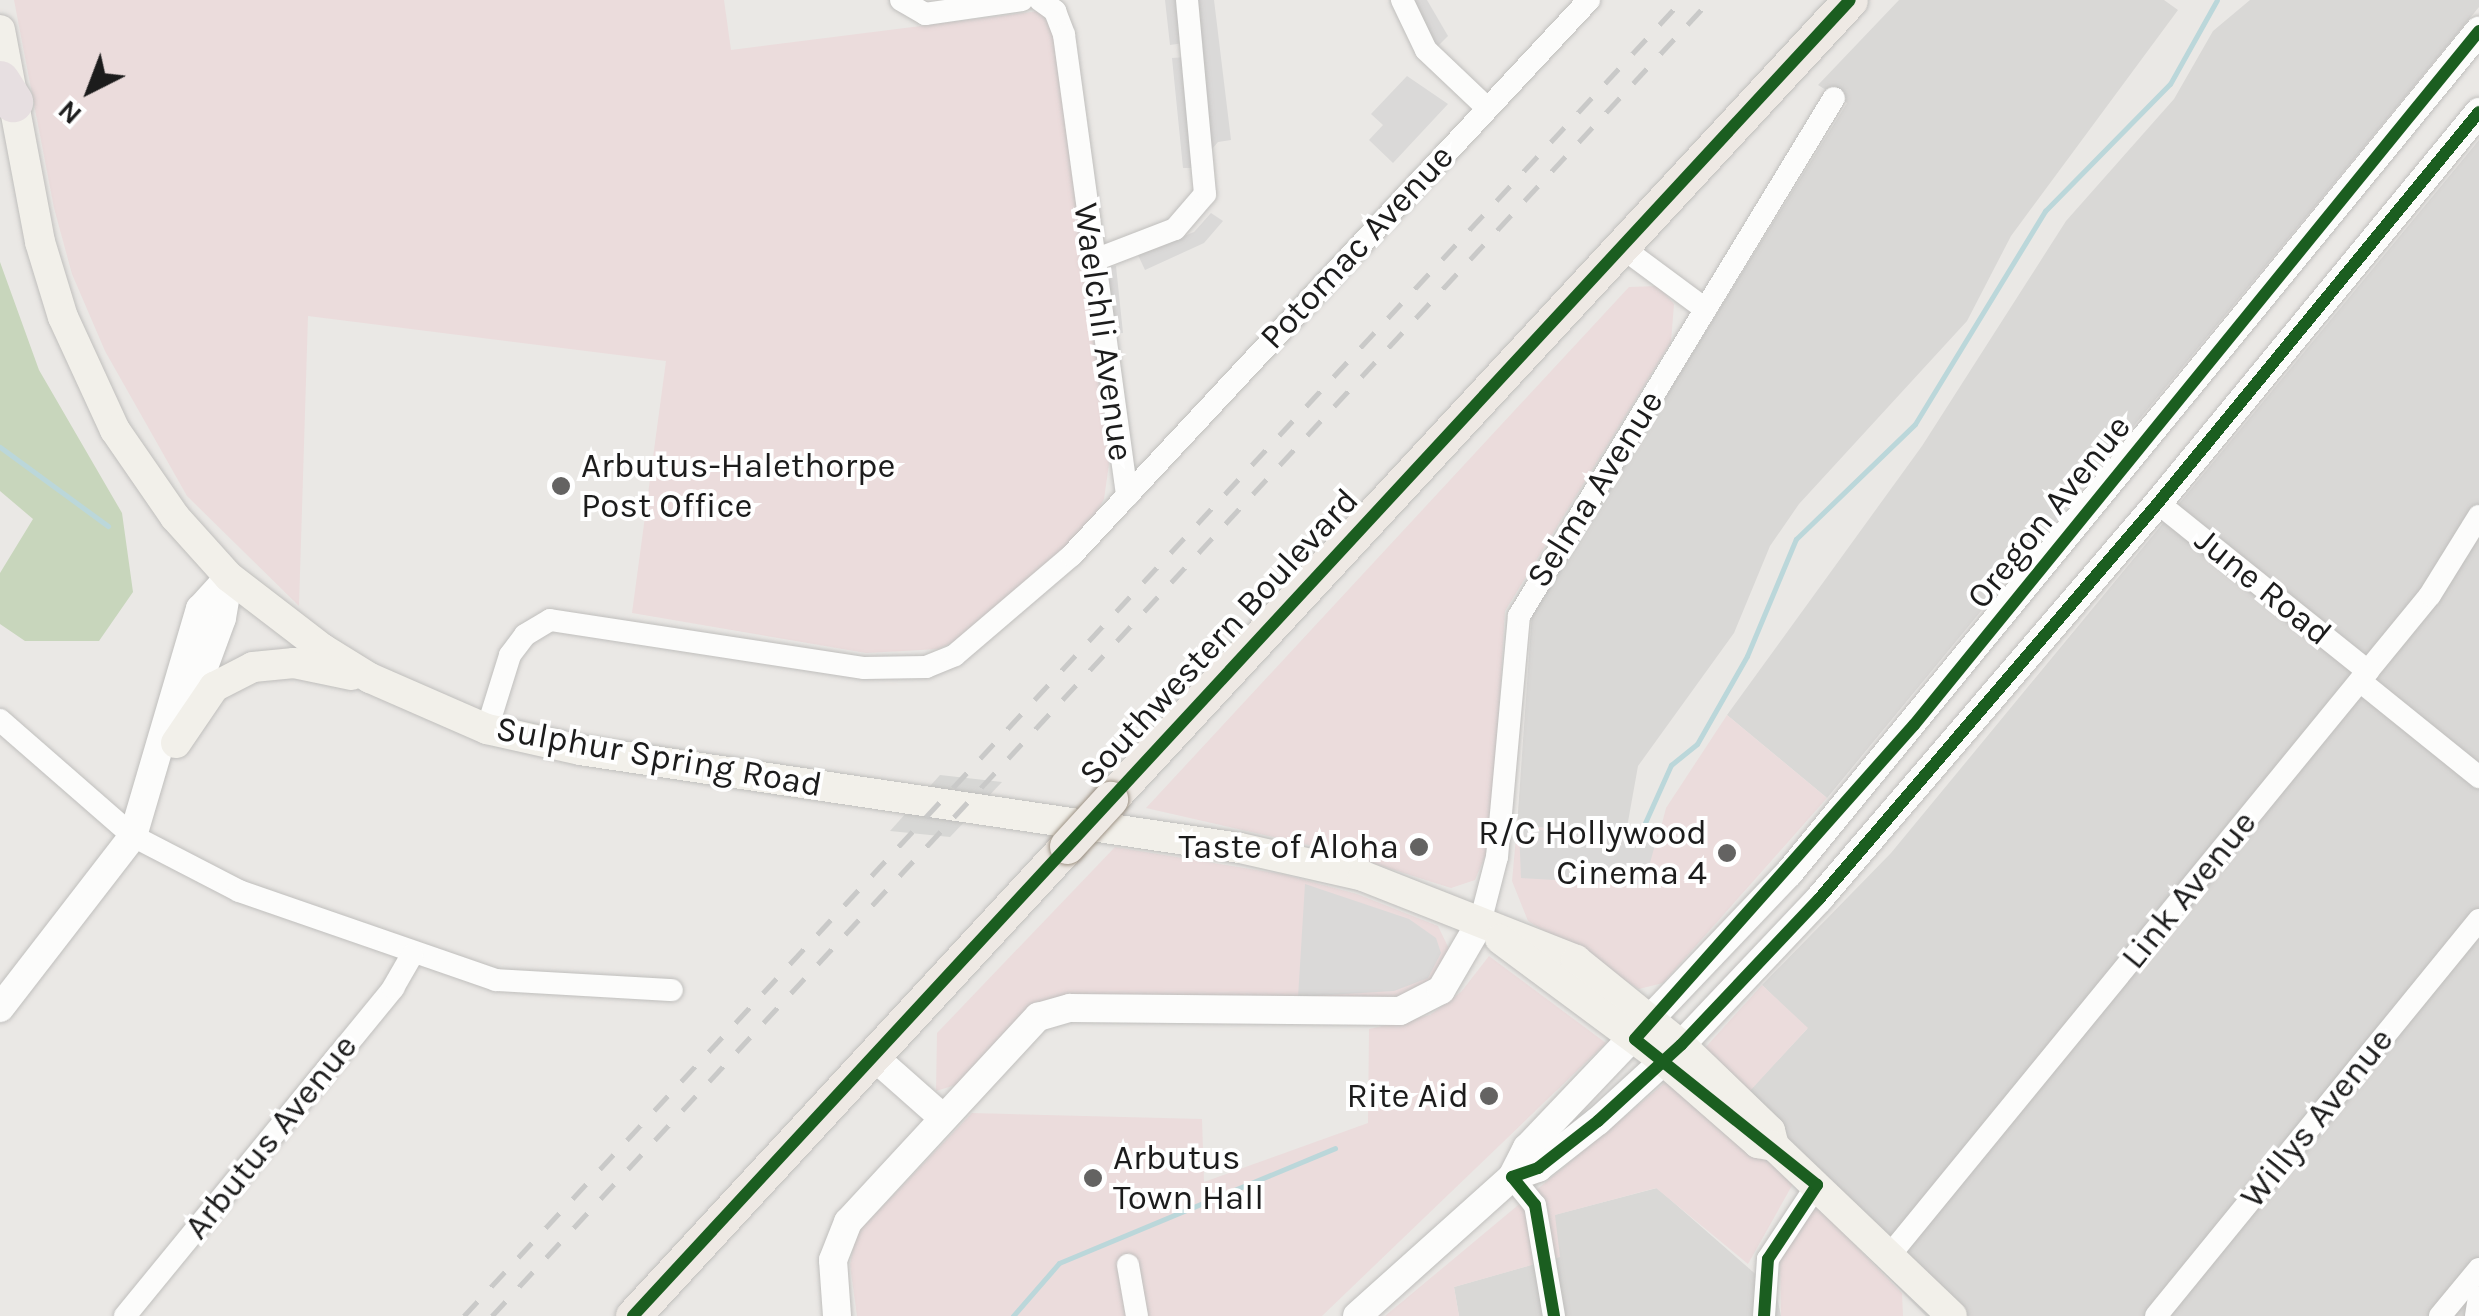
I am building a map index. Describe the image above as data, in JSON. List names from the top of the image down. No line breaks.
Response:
{"streets":{"main road":["Southwestern Boulevard","Sulphur Spring Road"],"street":["Potomac Avenue","Waelchli Avenue","Selma Avenue","Oregon Avenue","June Road","Link Avenue","Willys Avenue","Arbutus Avenue"]},"crossings":[["Potomac Avenue","Waelchli Avenue"],["Waelchli Avenue","Sulphur Spring Road"],["Selma Avenue","Sulphur Spring Road"],["Oregon Avenue","Sulphur Spring Road"],["June Road","Link Avenue"],["Sulphur Spring Road","Link Avenue"]],"places":["Arbutus-Halethorpe Post Office","Taste of Aloha","R/C Hollywood Cinema 4","Rite Aid","Arbutus Town Hall"],"north":"bottom left"}
